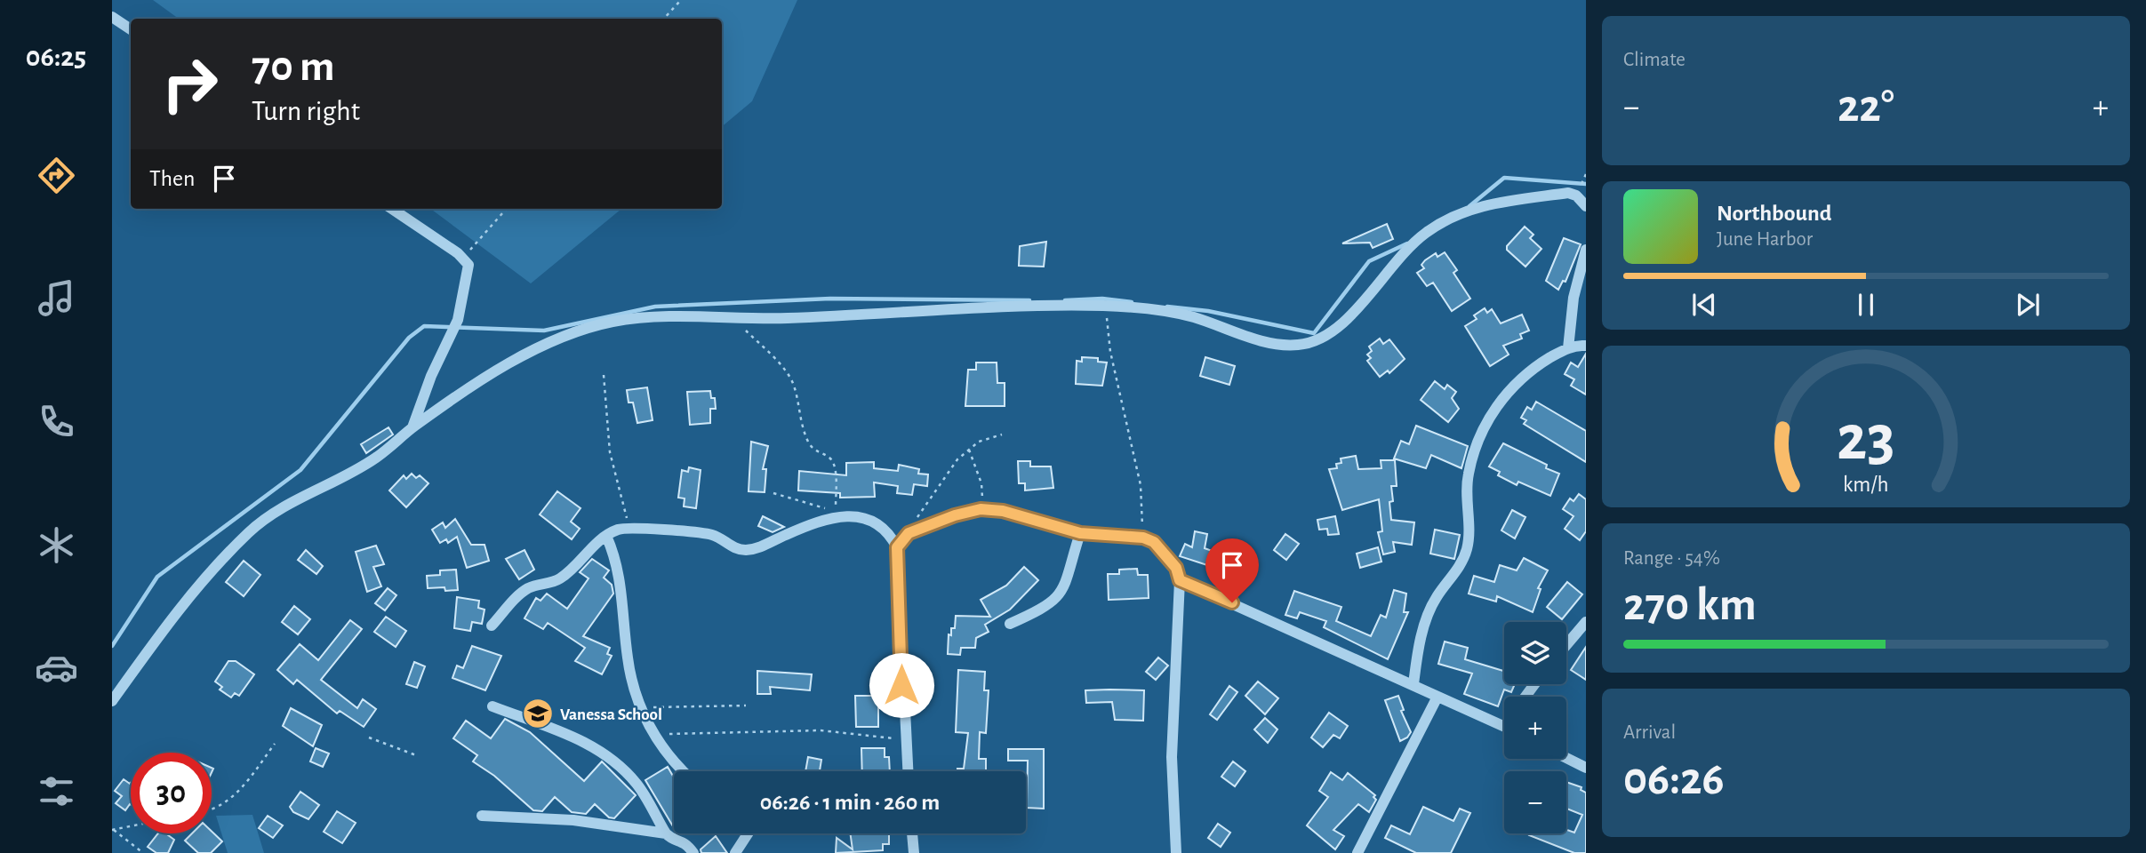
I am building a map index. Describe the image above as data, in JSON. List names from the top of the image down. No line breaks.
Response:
{"places":{"school or university":["Vanessa School"]},"page":{"tabs":"06:25","tile":["Climate",["Range · 54%","270 km"],["Arrival","06:26"]],"turn":["70 m","Turn right"],"heat":["−","22°","+"],"then":"Then","song":["Northbound","June Harbor"],"map_buttons":["+","−"],"limit":"30","trip":"06:26 · 1 min · 260 m","gauge":["23","km/h"]}}
